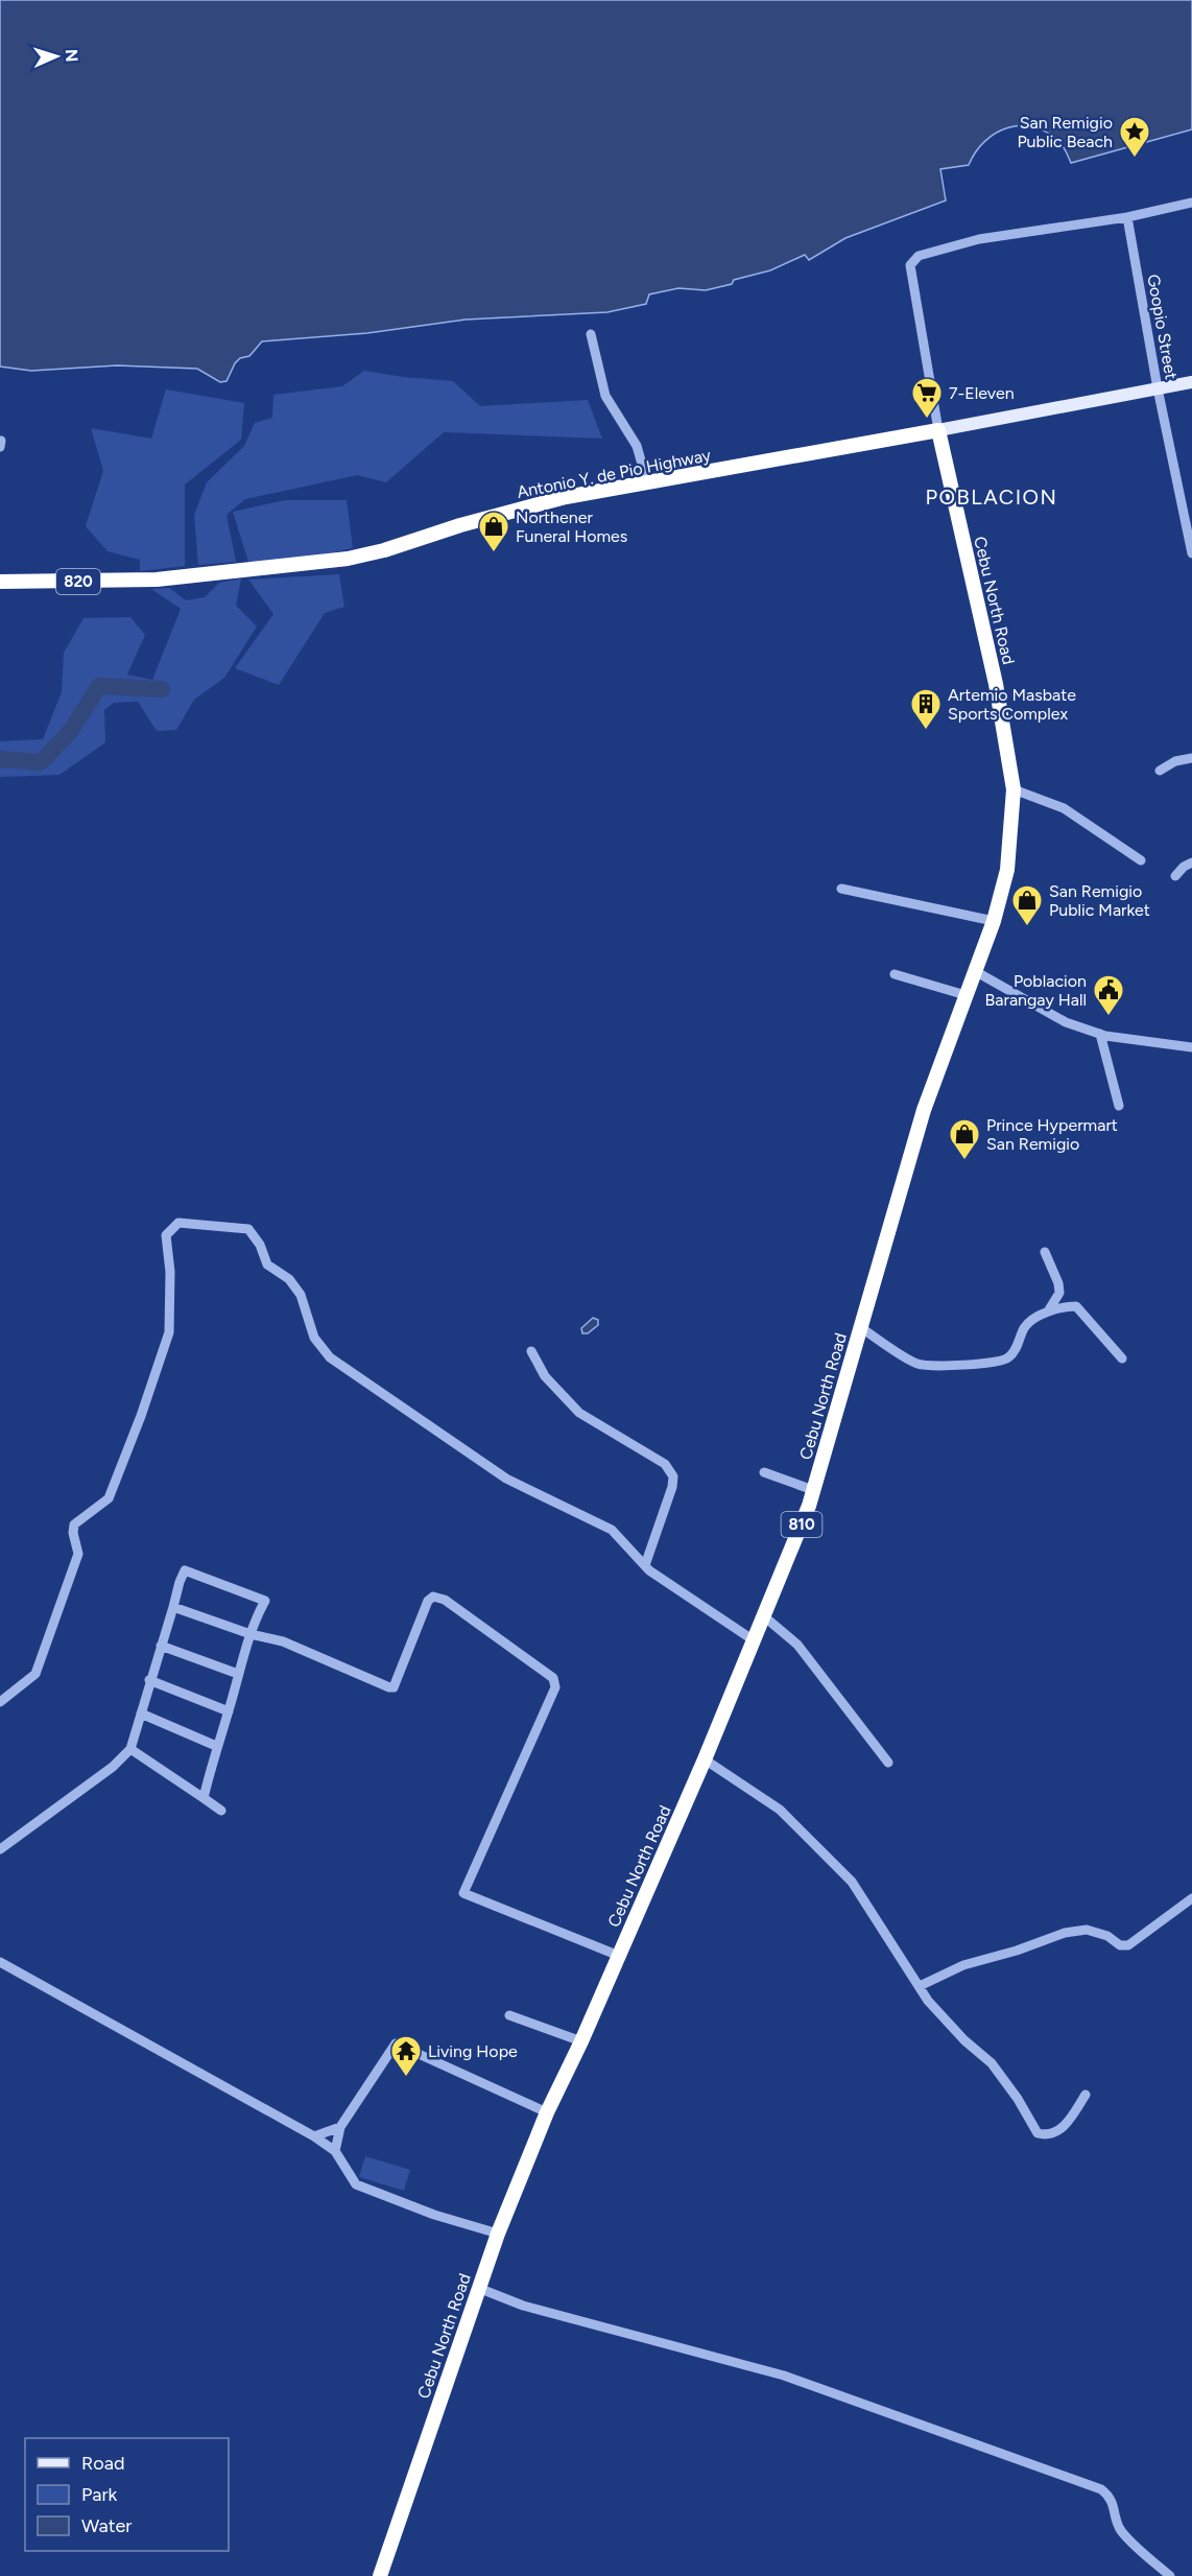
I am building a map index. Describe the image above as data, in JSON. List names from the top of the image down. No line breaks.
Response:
{"streets":{"highway":["Antonio Y. de Pio Highway","820","Cebu North Road","810"],"street":["Goopio Street"]},"crossings":[["Antonio Y. de Pio Highway","Cebu North Road"]],"districts":["POBLACION"],"places":{"place":["San Remigio Public Beach"],"supermarket":["7-Eleven"],"shop":["Northener Funeral Homes","San Remigio Public Market","Prince Hypermart San Remigio"],"building":["Artemio Masbate Sports Complex"],"public building":["Poblacion Barangay Hall"],"temple":["Living Hope"]},"legend":["Road","Park","Water"],"north":"right"}
